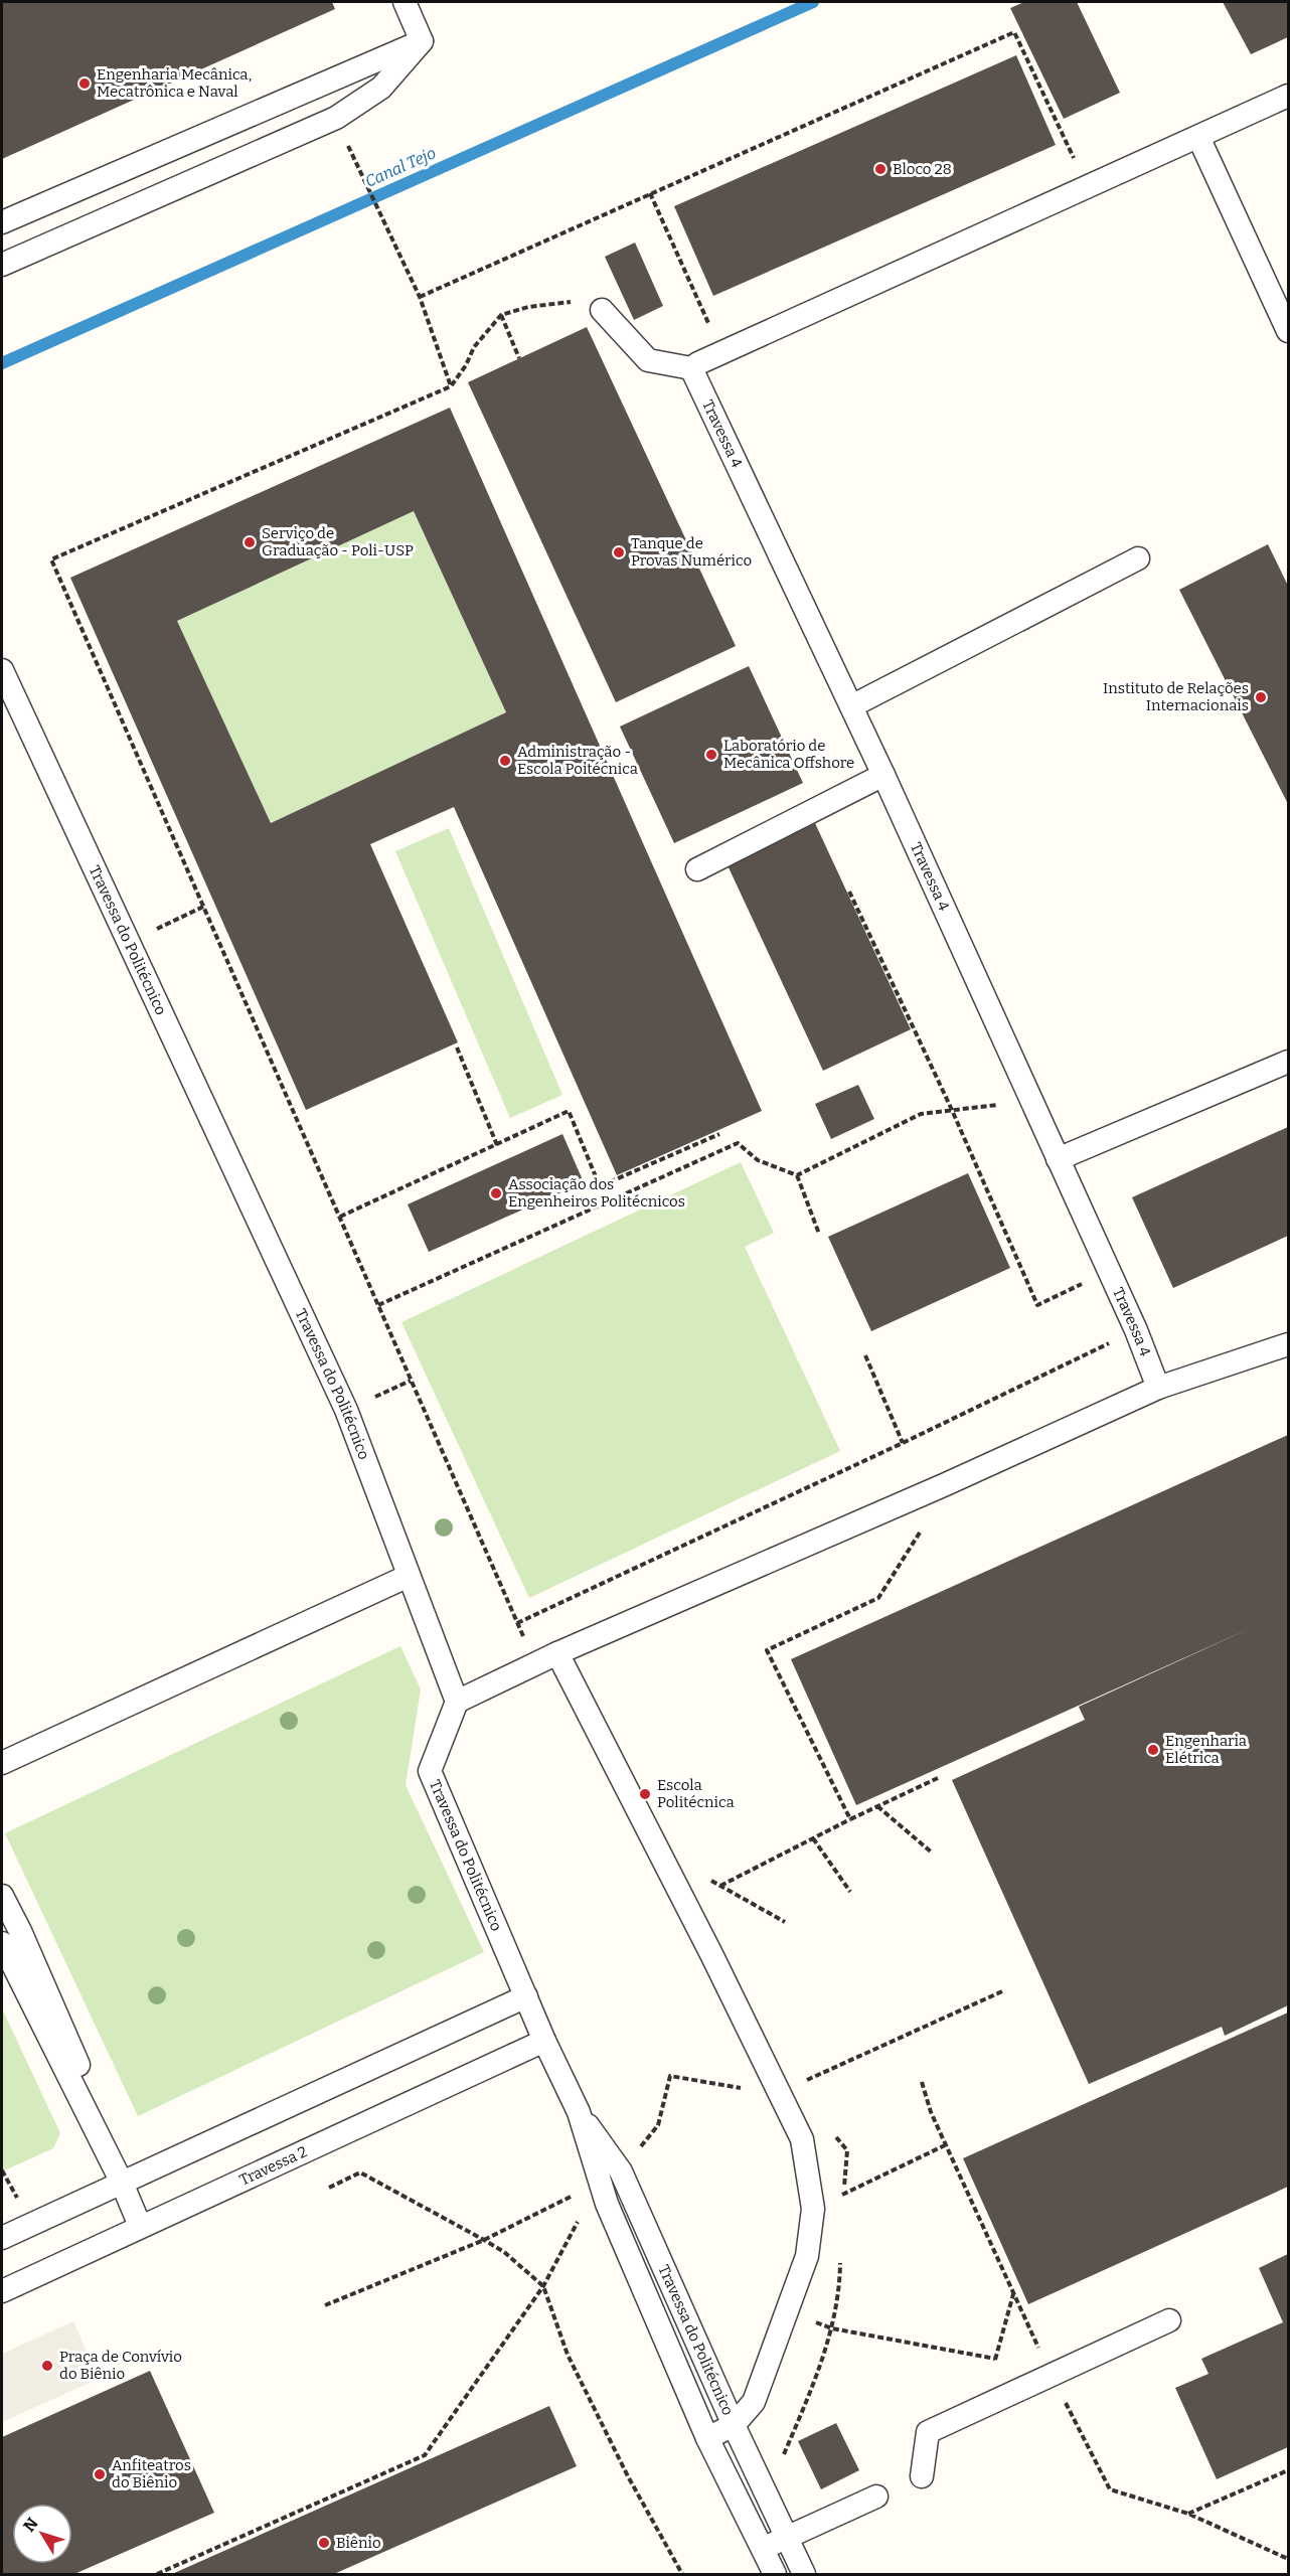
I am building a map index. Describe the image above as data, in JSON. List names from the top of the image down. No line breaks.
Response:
{"streets":{"lane":["Travessa 4","Travessa do Politécnico","Travessa 2"]},"crossings":[["Travessa do Politécnico","Travessa 2"]],"water":["Canal Tejo"],"places":["Engenharia Mecânica, Mecatrônica e Naval","Bloco 28","Serviço de Graduação - Poli-USP","Tanque de Provas Numérico","Instituto de Relações Internacionais","Laboratório de Mecânica Offshore","Administração - Escola Poitécnica","Associação dos Engenheiros Politécnicos","Engenharia Elétrica","Escola Politécnica","Praça de Convívio do Biênio","Anfiteatros do Biênio","Biênio"],"north":"top left"}
